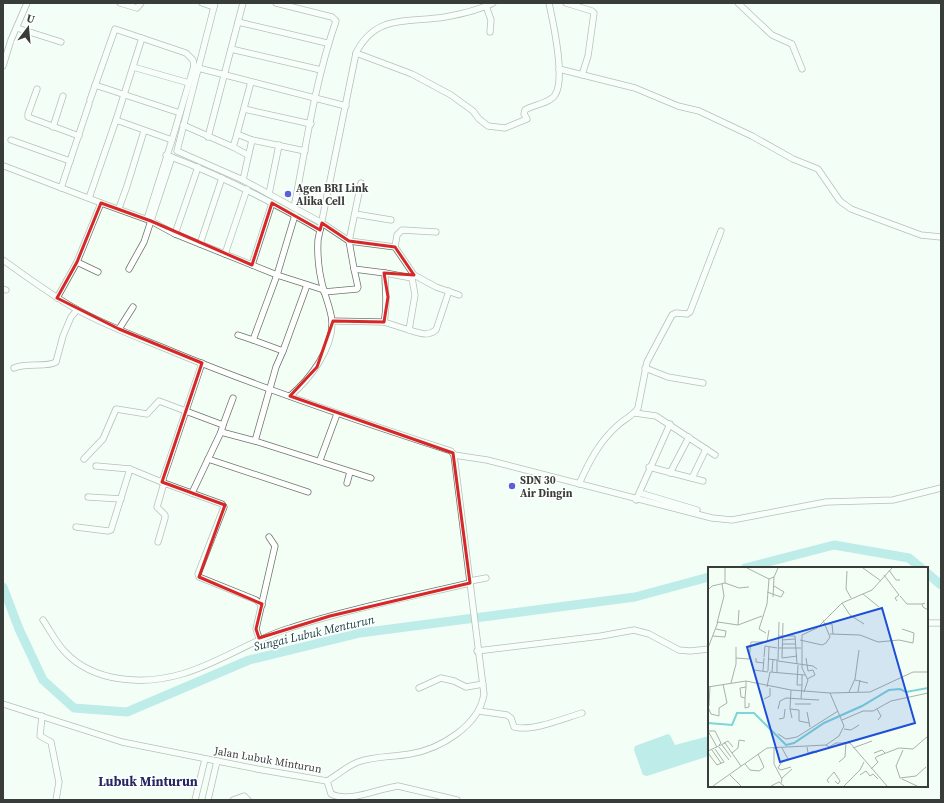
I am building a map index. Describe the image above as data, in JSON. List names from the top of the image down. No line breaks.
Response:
{"streets":{"street":["Jalan Lubuk Minturun"]},"districts":["Lubuk Minturun"],"water":["Sungai Lubuk Menturun"],"places":["Agen BRI Link Alika Cell","SDN 30 Air Dingin"],"north":"top"}
